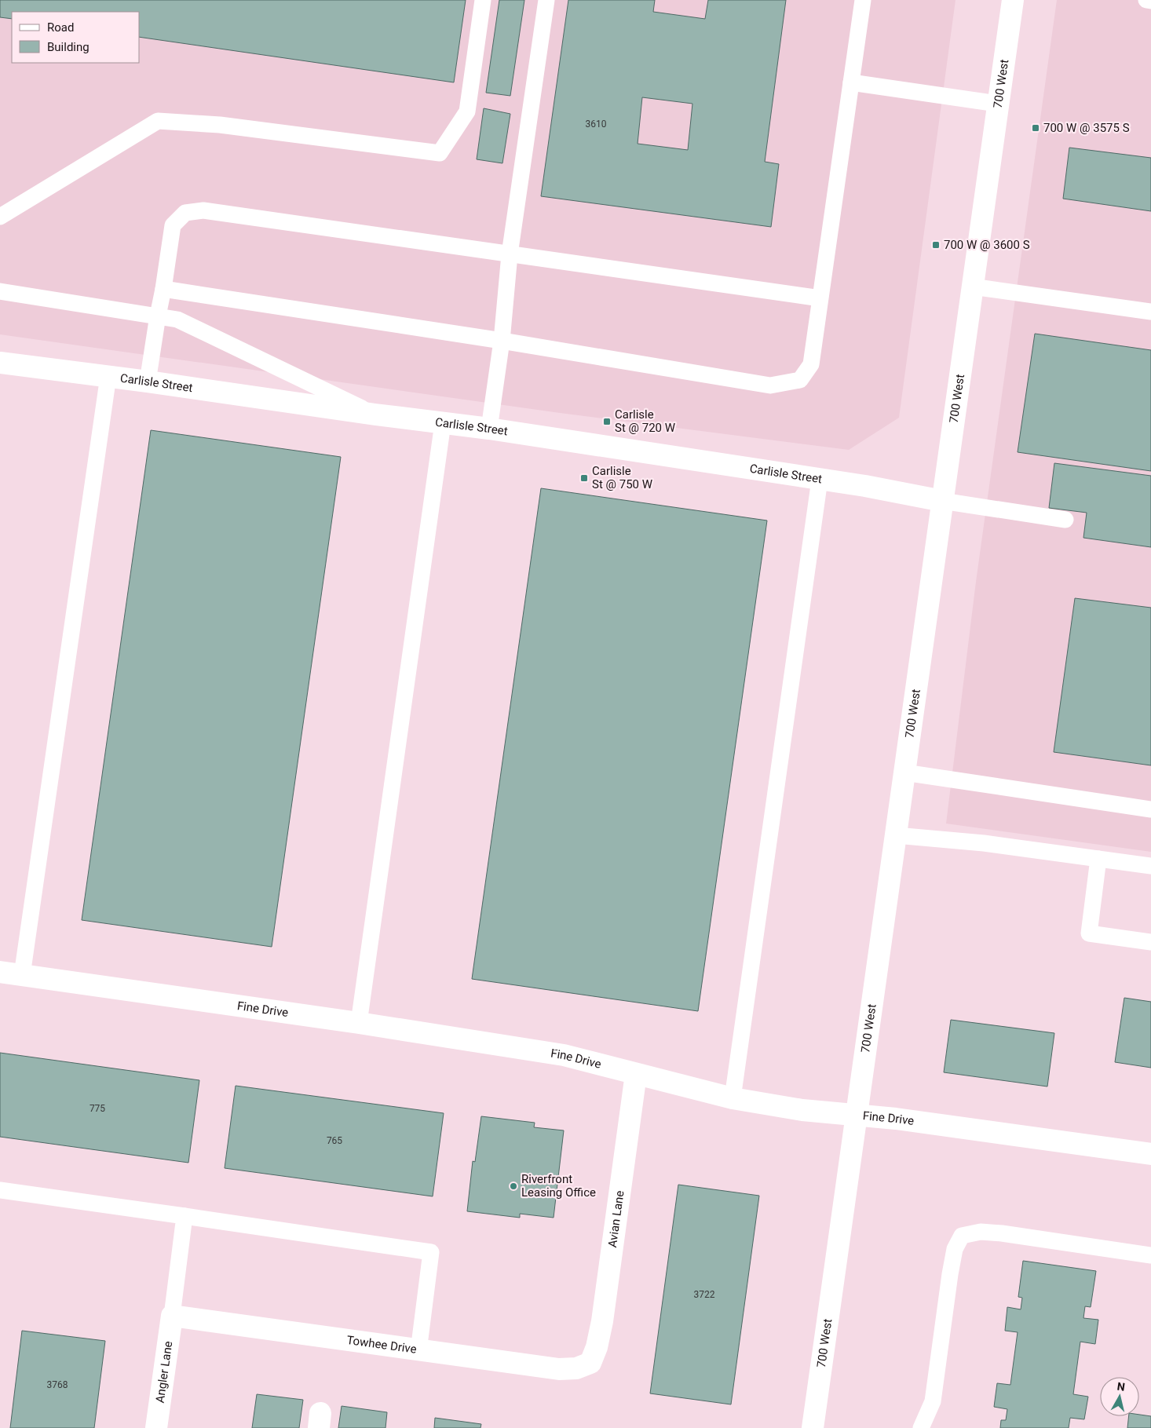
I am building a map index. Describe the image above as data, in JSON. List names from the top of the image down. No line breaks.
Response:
{"streets":{"street":["700 West","Carlisle Street","Fine Drive","Avian Lane","Towhee Drive","Angler Lane"]},"crossings":[["700 West","Carlisle Street"],["700 West","Fine Drive"],["Fine Drive","Avian Lane"],["Avian Lane","Towhee Drive"],["Towhee Drive","Angler Lane"]],"places":{"transit":["700 W @ 3575 S","700 W @ 3600 S","Carlisle St @ 720 W","Carlisle St @ 750 W"],"other":["Riverfront Leasing Office"]},"house_numbers":["3610","775","765","3722","3768"],"legend":["Road","Building"],"north":"top"}
